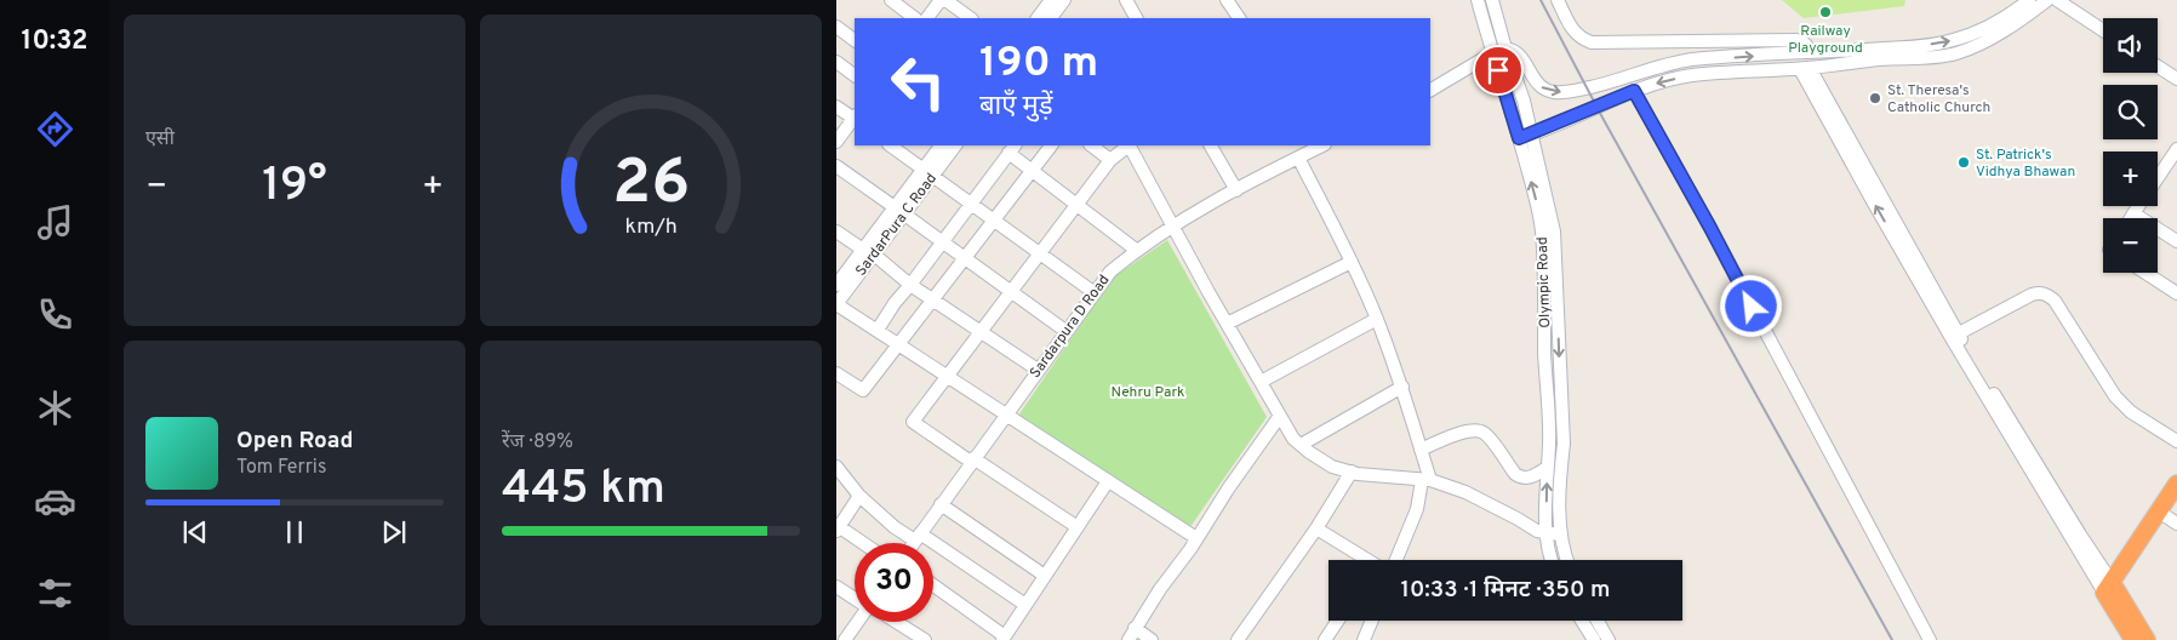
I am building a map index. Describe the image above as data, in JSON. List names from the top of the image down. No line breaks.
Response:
{"streets":{"street":["SardarPura C Road","Olympic Road","Sardarpura D Road"]},"parks":["Nehru Park"],"places":["Railway Playground","St. Theresa's Catholic Church","St. Patrick's Vidhya Bhawan"],"page":{"tabs":"10:32","tile":["एसी",["रेंज · 89%","445 km"]],"map_buttons":["+","−"],"turn":["190 m","बाएँ मुड़ें"],"heat":["−","19°","+"],"song":["Open Road","Tom Ferris"],"limit":"30","trip":"10:33 · 1 मिनट · 350 m","gauge":["26","km/h"]}}
